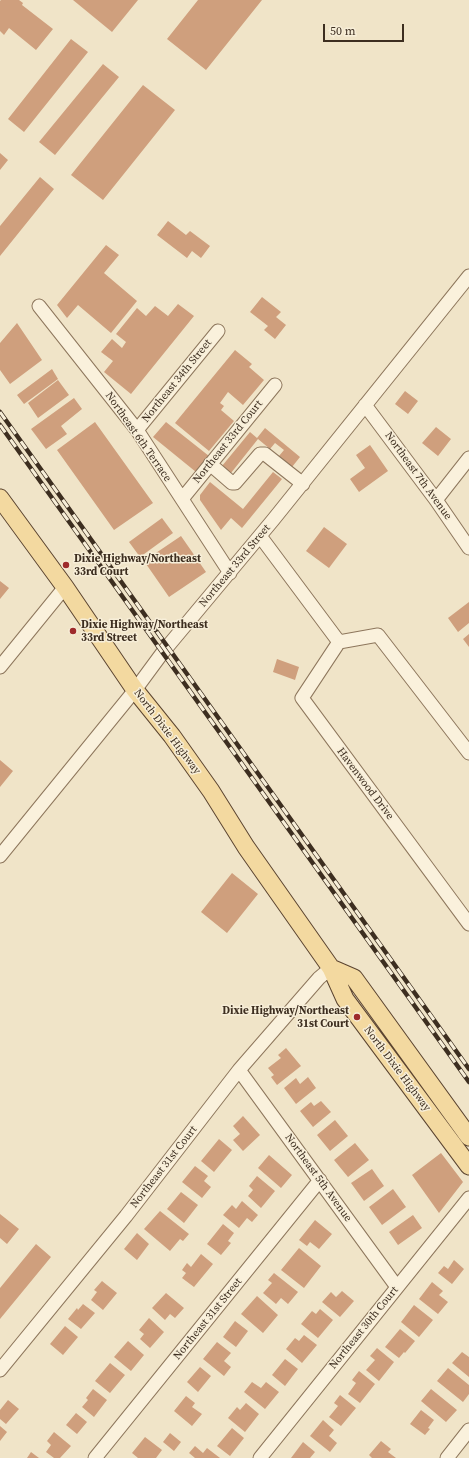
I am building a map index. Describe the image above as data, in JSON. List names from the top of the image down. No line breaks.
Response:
{"streets":{"main road":["North Dixie Highway"],"street":["Northeast 34th Street","Northeast 6th Terrace","Northeast 33rd Court","Northeast 7th Avenue","Northeast 33rd Street","Havenwood Drive","Northeast 31st Court","Northeast 5th Avenue","Northeast 31st Street","Northeast 30th Court"]},"crossings":[["Northeast 34th Street","Northeast 6th Terrace"],["Northeast 6th Terrace","Northeast 33rd Court"],["Northeast 6th Terrace","Northeast 33rd Street"],["Northeast 7th Avenue","Northeast 33rd Street"],["Northeast 33rd Street","North Dixie Highway"],["North Dixie Highway","Northeast 31st Court"],["Northeast 31st Court","Northeast 5th Avenue"],["Northeast 5th Avenue","Northeast 31st Street"],["Northeast 5th Avenue","Northeast 30th Court"]],"places":["Dixie Highway/Northeast 33rd Court","Dixie Highway/Northeast 33rd Street","Dixie Highway/Northeast 31st Court"],"scale_bar":"50 m"}
